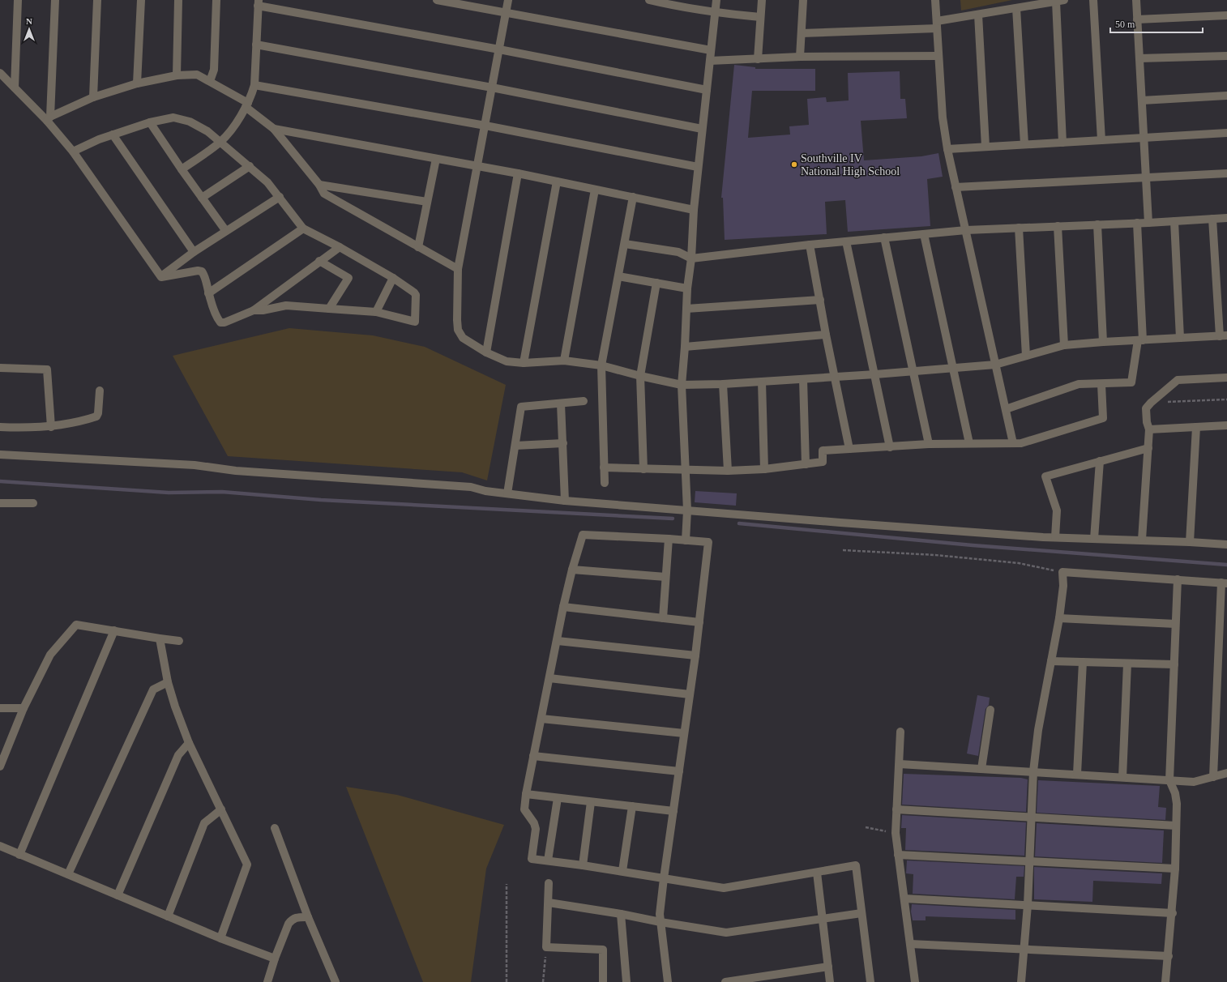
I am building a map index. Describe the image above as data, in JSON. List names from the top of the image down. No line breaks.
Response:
{"places":["Southville IV National High School"],"scale_bar":"50 m","north":"top"}
